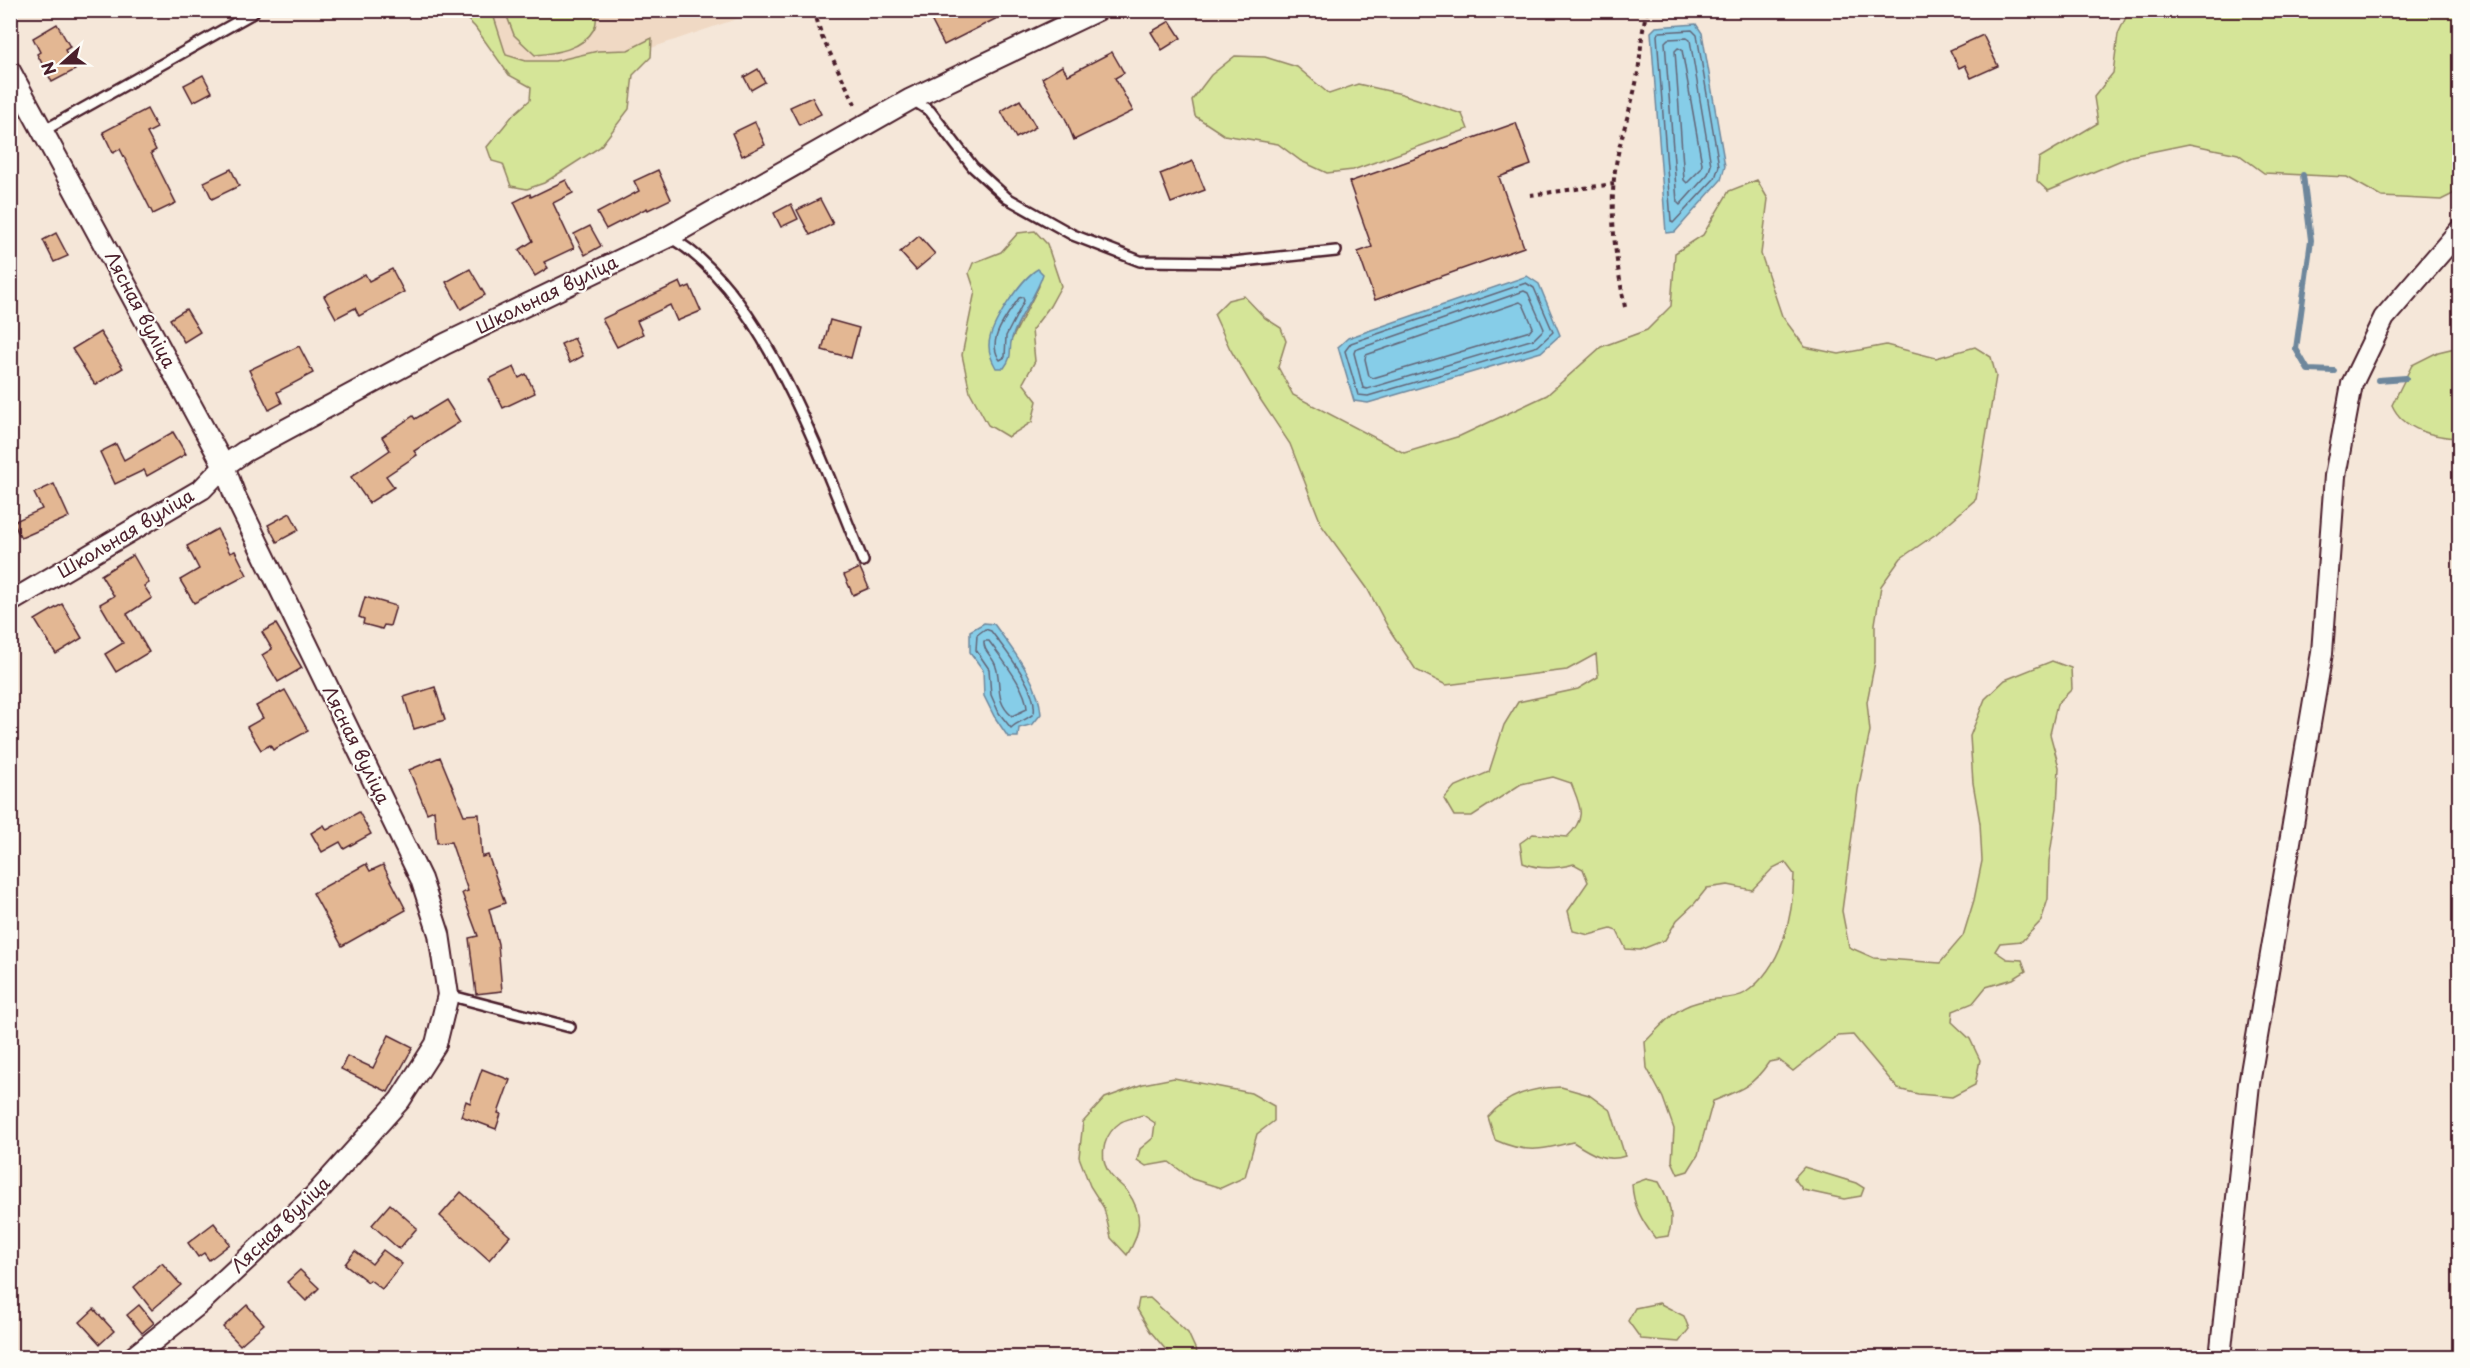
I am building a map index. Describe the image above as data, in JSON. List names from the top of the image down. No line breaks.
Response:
{"streets":{"street":["Школьная вуліца","Лясная вуліца"]},"crossings":[["Школьная вуліца","Лясная вуліца"]],"north":"left"}
